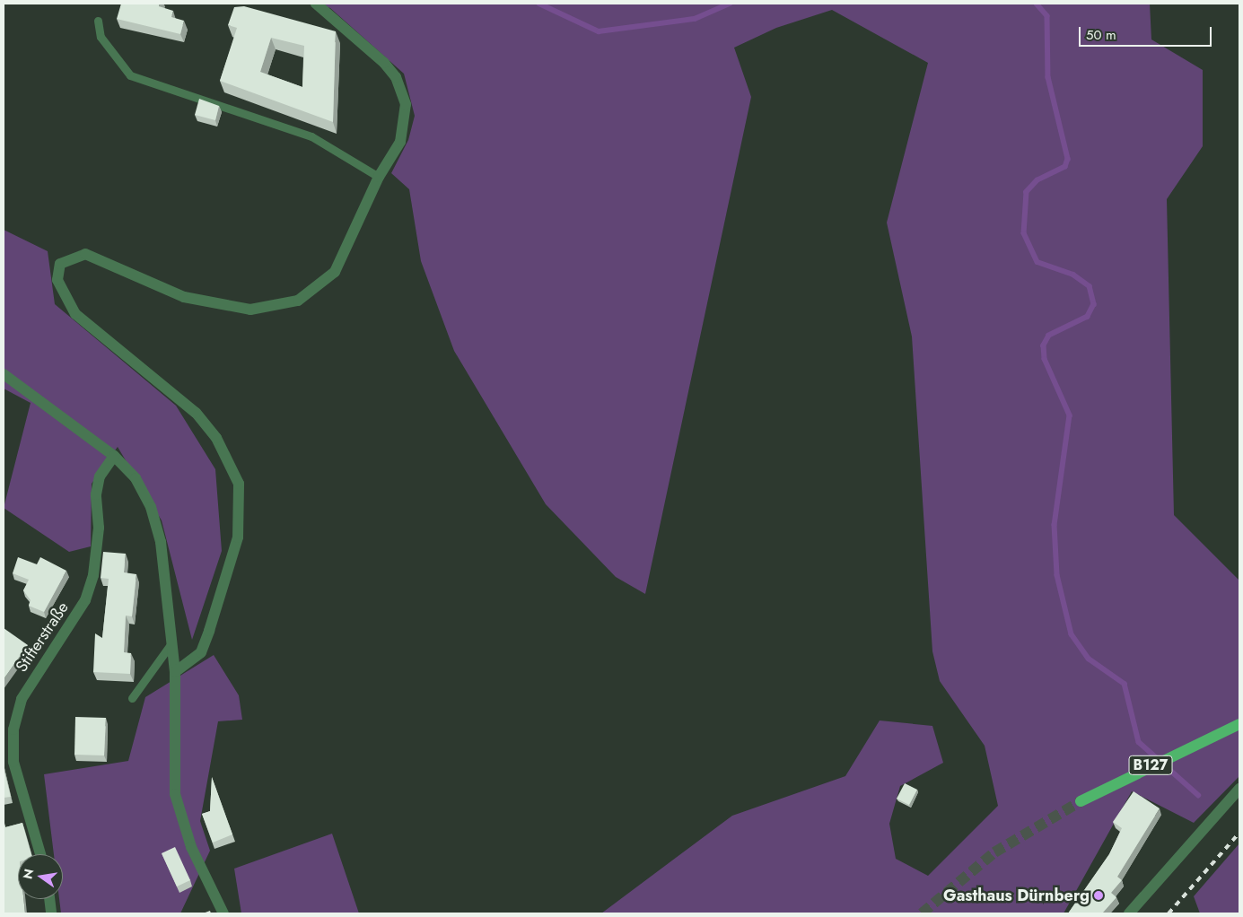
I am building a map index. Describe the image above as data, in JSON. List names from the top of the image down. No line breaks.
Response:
{"streets":{"main road":["B127"],"street":["Stifterstraße"]},"places":["Gasthaus Dürnberg"],"scale_bar":"50 m","north":"left"}
